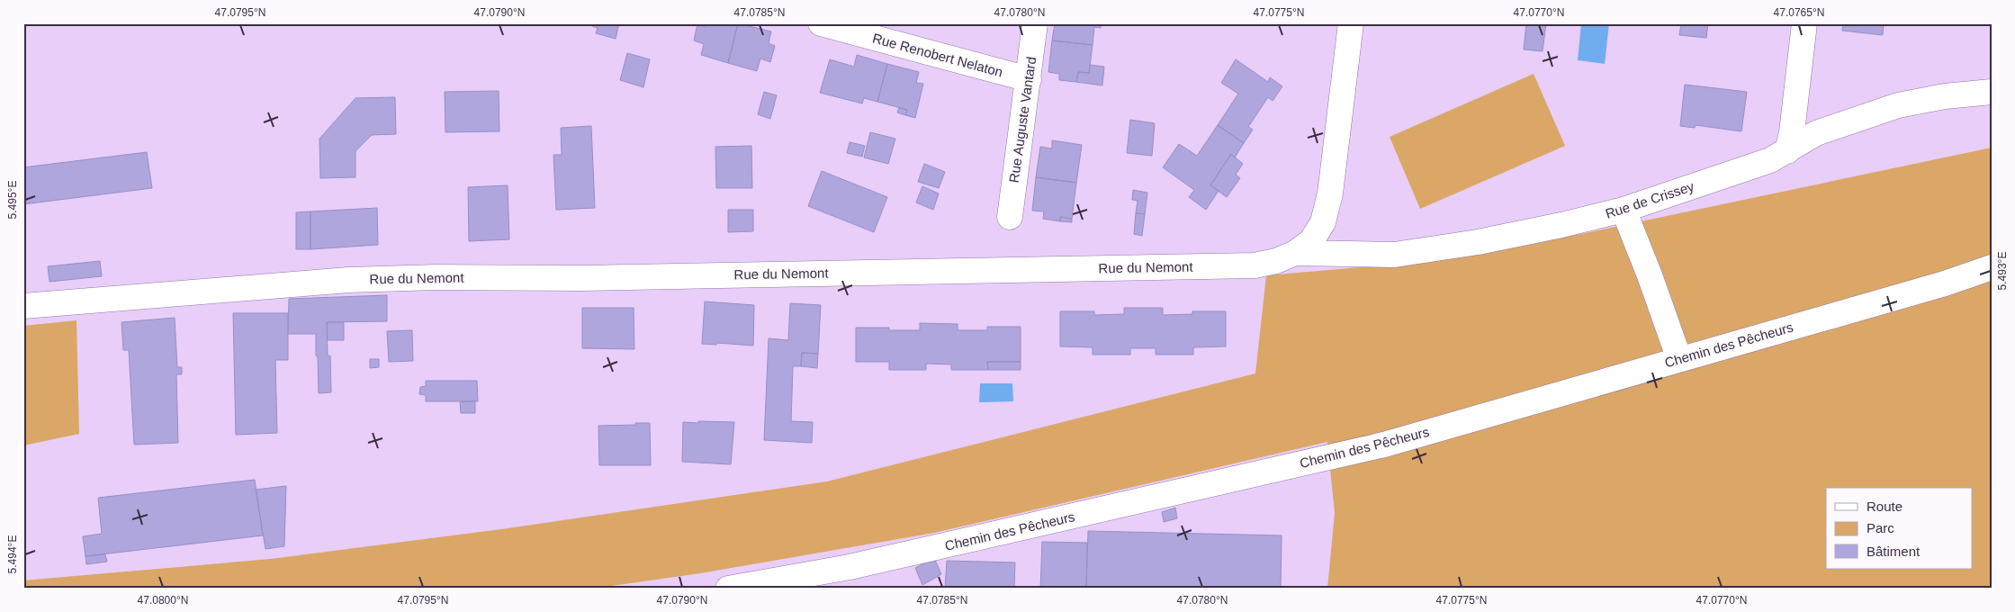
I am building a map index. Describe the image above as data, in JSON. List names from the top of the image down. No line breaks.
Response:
{"streets":{"street":["Rue Renobert Nelaton","Rue Auguste Vantard","Rue de Crissey","Rue du Nemont","Chemin des Pêcheurs"]},"crossings":[["Rue Renobert Nelaton","Rue Auguste Vantard"],["Rue de Crissey","Rue du Nemont"]],"legend":["Route","Parc","Bâtiment"],"coordinates":["47.0795°N","47.0790°N","47.0785°N","47.0780°N","47.0775°N","47.0770°N","47.0765°N","5.495°E","5.493°E","5.494°E","47.0800°N"]}
